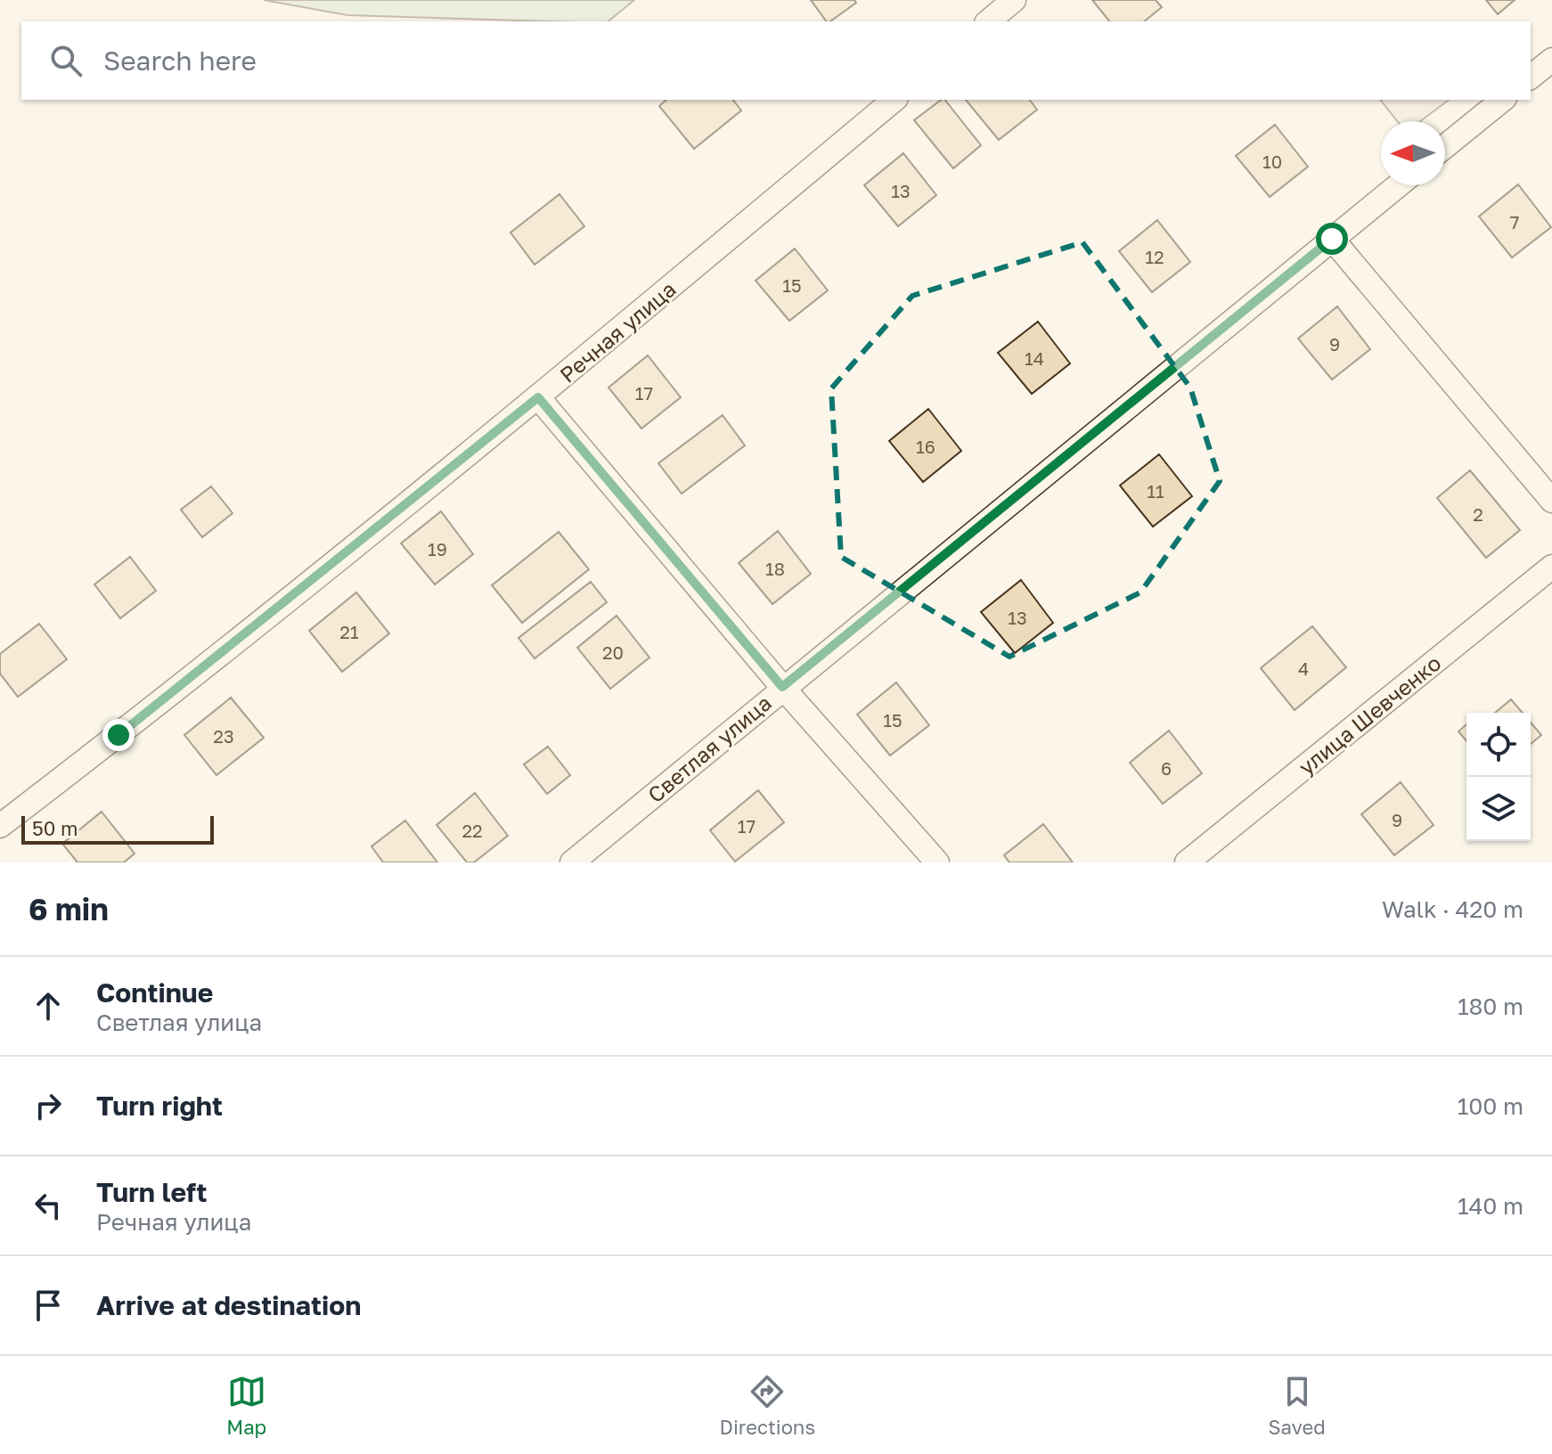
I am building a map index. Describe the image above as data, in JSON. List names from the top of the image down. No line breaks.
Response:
{"streets":{"street":["Речная улица","улица Шевченко","Светлая улица"]},"house_numbers":["10","13","7","12","15","9","14","17","16","11","2","19","18","13","21","20","4","15","23","6","9","17","22"],"scale_bar":"50 m","north":"left","page":{"search":"Search here","scale":"50 m","heading":["6 min","Walk · 420 m"],"list":[["Continue","Светлая улица","180 m"],["Turn right","100 m"],["Turn left","Речная улица","140 m"],"Arrive at destination"],"nav":["Map","Directions","Saved"]}}
